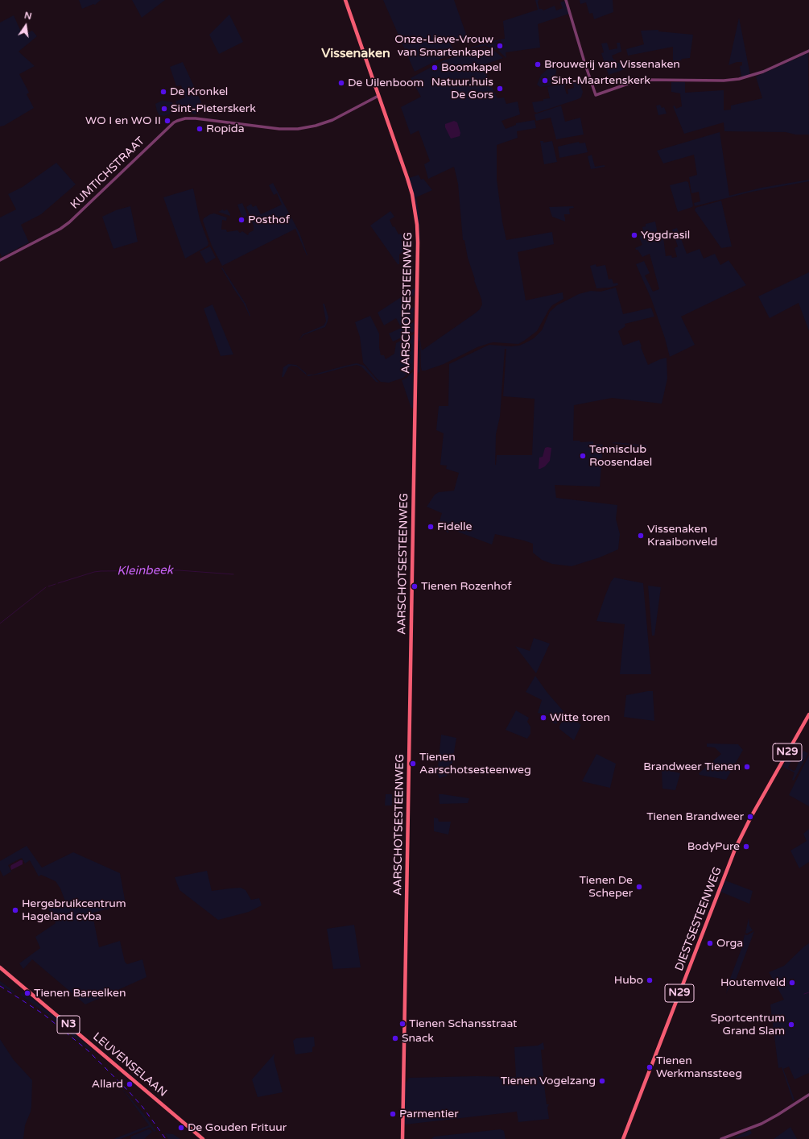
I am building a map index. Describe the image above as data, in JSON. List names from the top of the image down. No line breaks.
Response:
{"streets":{"main road":["AARSCHOTSESTEENWEG","N29","DIESTSESTEENWEG","N3","LEUVENSELAAN"],"street":["KUMTICHSTRAAT"]},"crossings":[["KUMTICHSTRAAT","AARSCHOTSESTEENWEG"]],"districts":["Vissenaken"],"water":["Kleinbeek"],"places":["Onze-Lieve-Vrouw van Smartenkapel","Brouwerij van Vissenaken","Boomkapel","Sint-Maartenskerk","De Uilenboom","Natuur.huis De Gors","De Kronkel","Sint-Pieterskerk","WO I en WO II","Ropida","Posthof","Yggdrasil","Tennisclub Roosendael","Fidelle","Vissenaken Kraaibonveld","Tienen Rozenhof","Witte toren","Tienen Aarschotsesteenweg","Brandweer Tienen","Tienen Brandweer","BodyPure","Tienen De Scheper","Hergebruikcentrum Hageland cvba","Orga","Hubo","Houtemveld","Tienen Bareelken","Tienen Schansstraat","Sportcentrum Grand Slam","Snack","Tienen Werkmanssteeg","Tienen Vogelzang","Allard","Parmentier","De Gouden Frituur"],"north":"top"}
